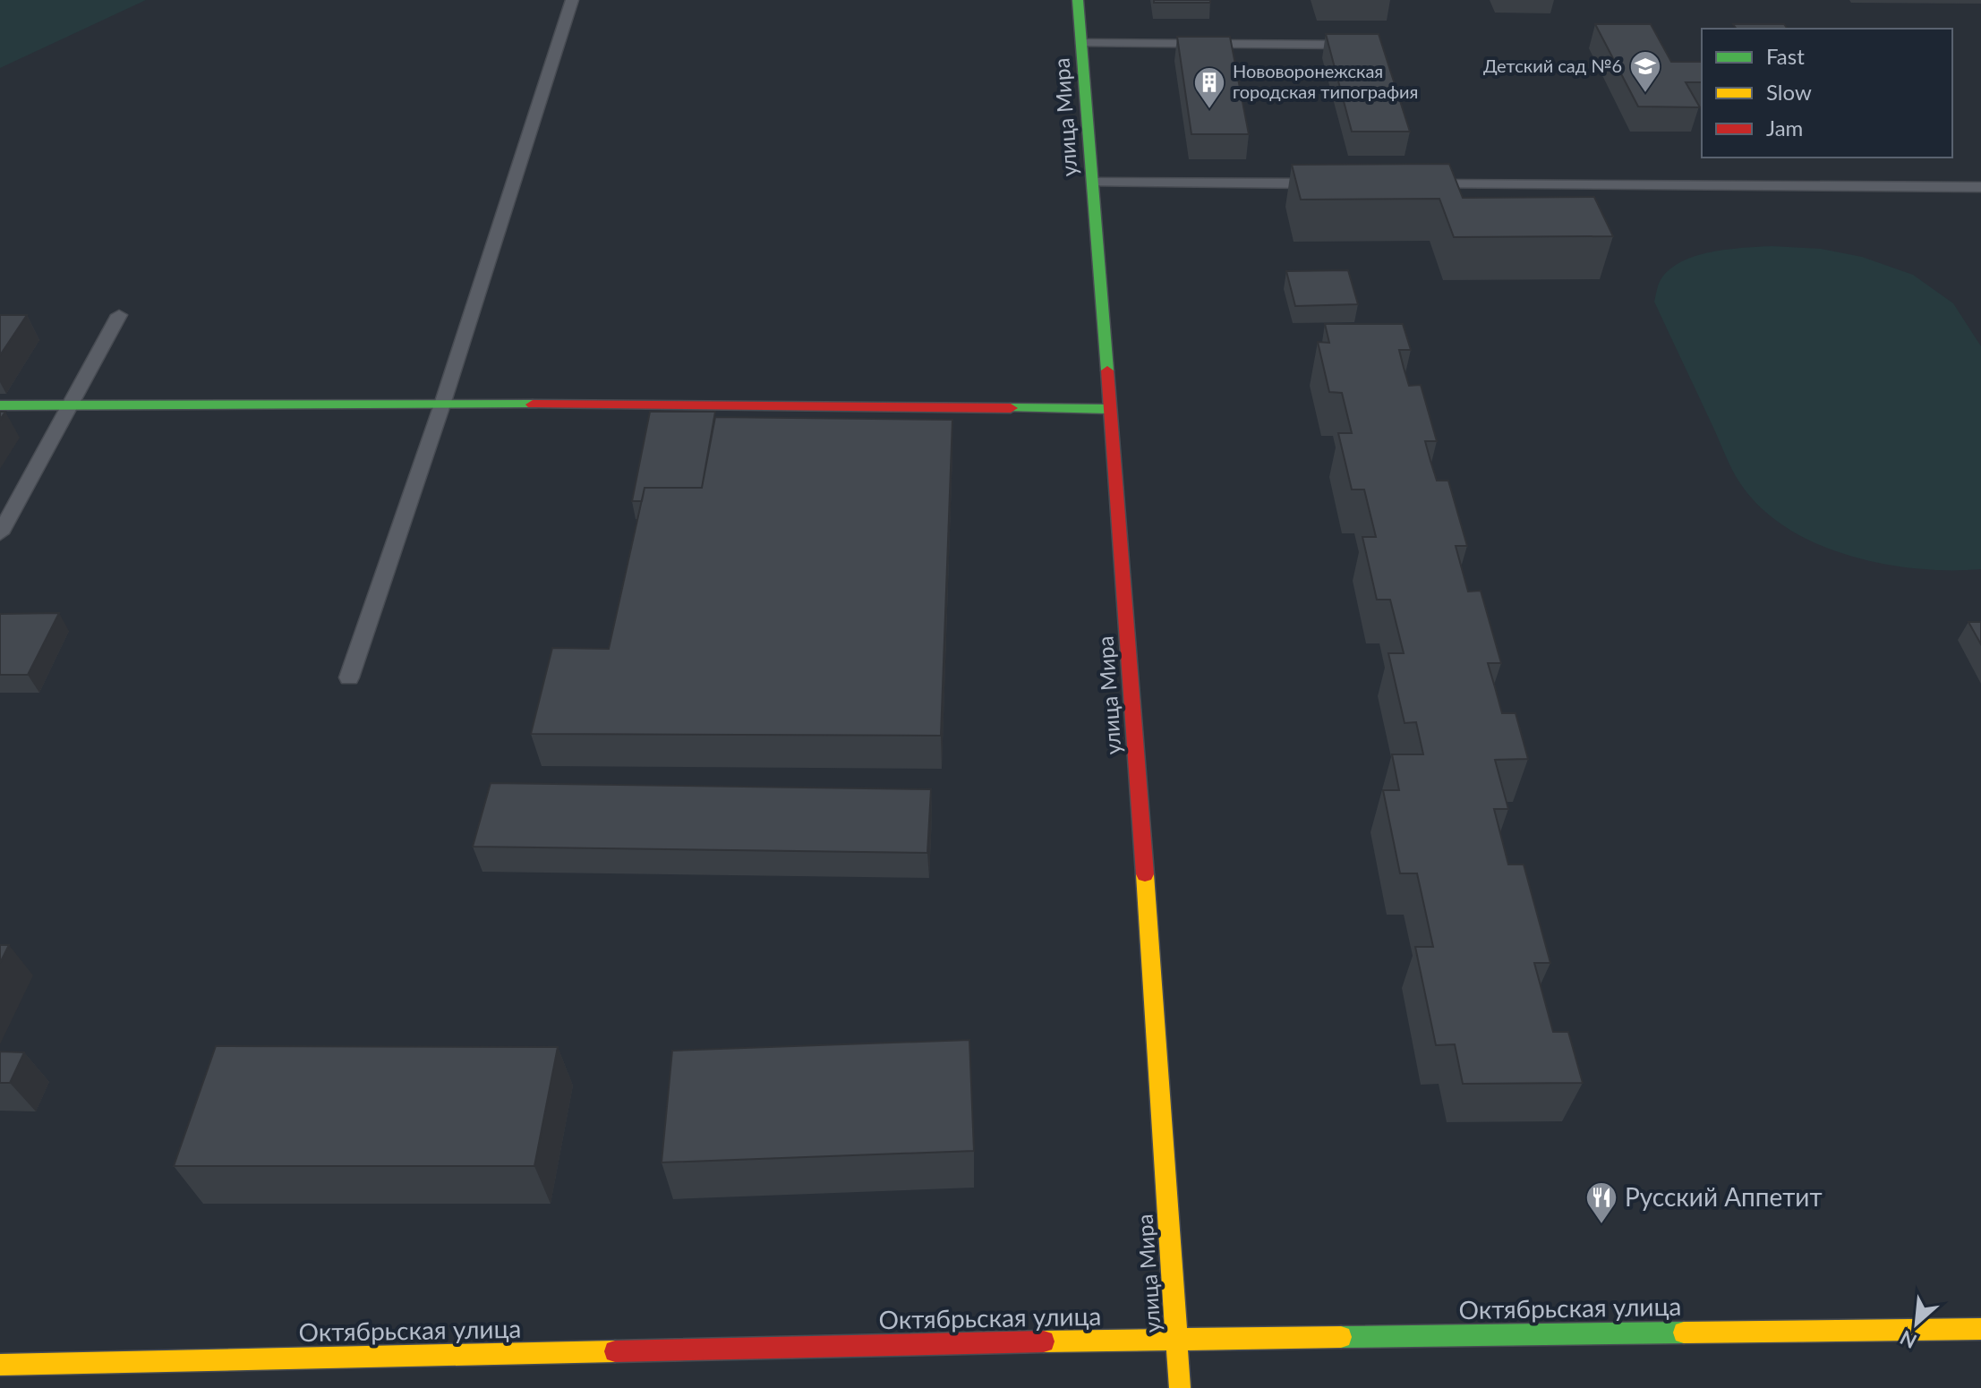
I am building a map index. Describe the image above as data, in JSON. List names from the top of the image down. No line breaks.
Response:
{"streets":{"street":["улица Мира","Октябрьская улица"]},"crossings":[["улица Мира","Октябрьская улица"]],"places":{"school or university":["Детский сад №6"],"building":["Нововоронежская городская типография"],"restaurant":["Русский Аппетит"]},"legend":["Fast","Slow","Jam"],"north":"bottom left"}
